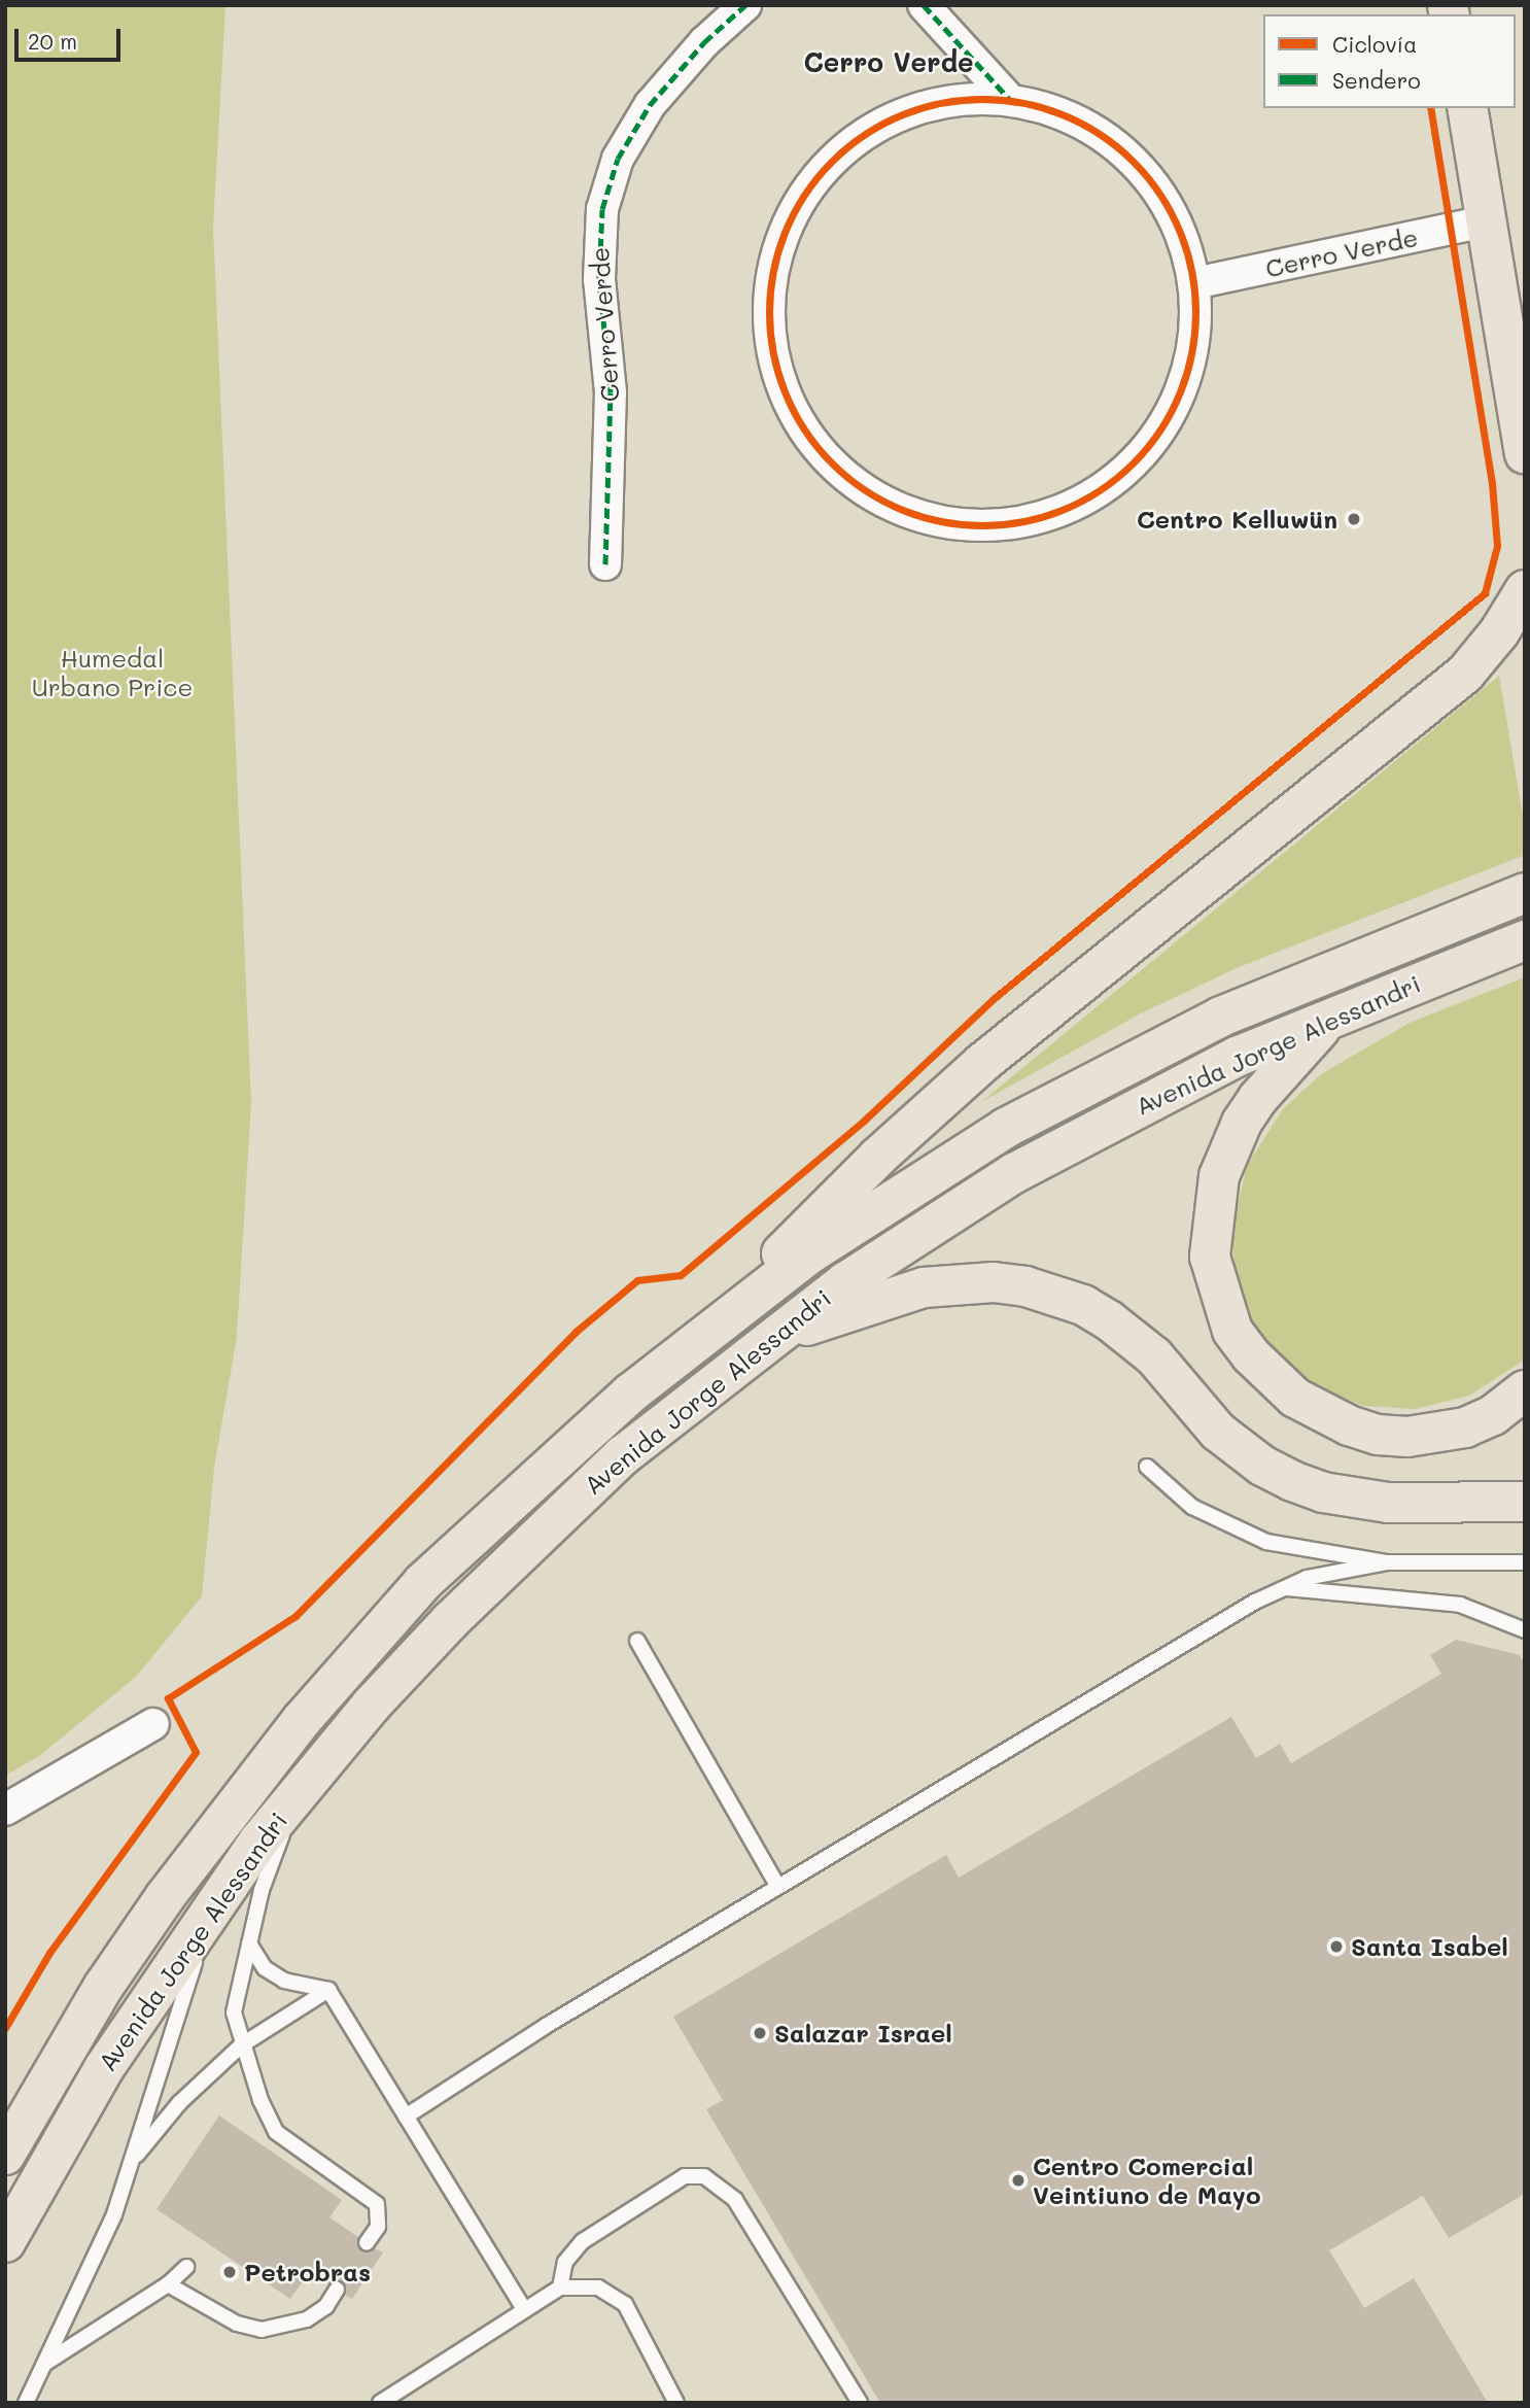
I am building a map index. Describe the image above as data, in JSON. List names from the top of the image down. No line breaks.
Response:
{"streets":{"main road":["Avenida Jorge Alessandri"],"street":["Cerro Verde"]},"districts":["Cerro Verde"],"parks":["Humedal Urbano Price"],"places":["Centro Kelluwün","Santa Isabel","Salazar Israel","Centro Comercial Veintiuno de Mayo","Petrobras"],"legend":["Ciclovía","Sendero"],"scale_bar":"20 m"}
